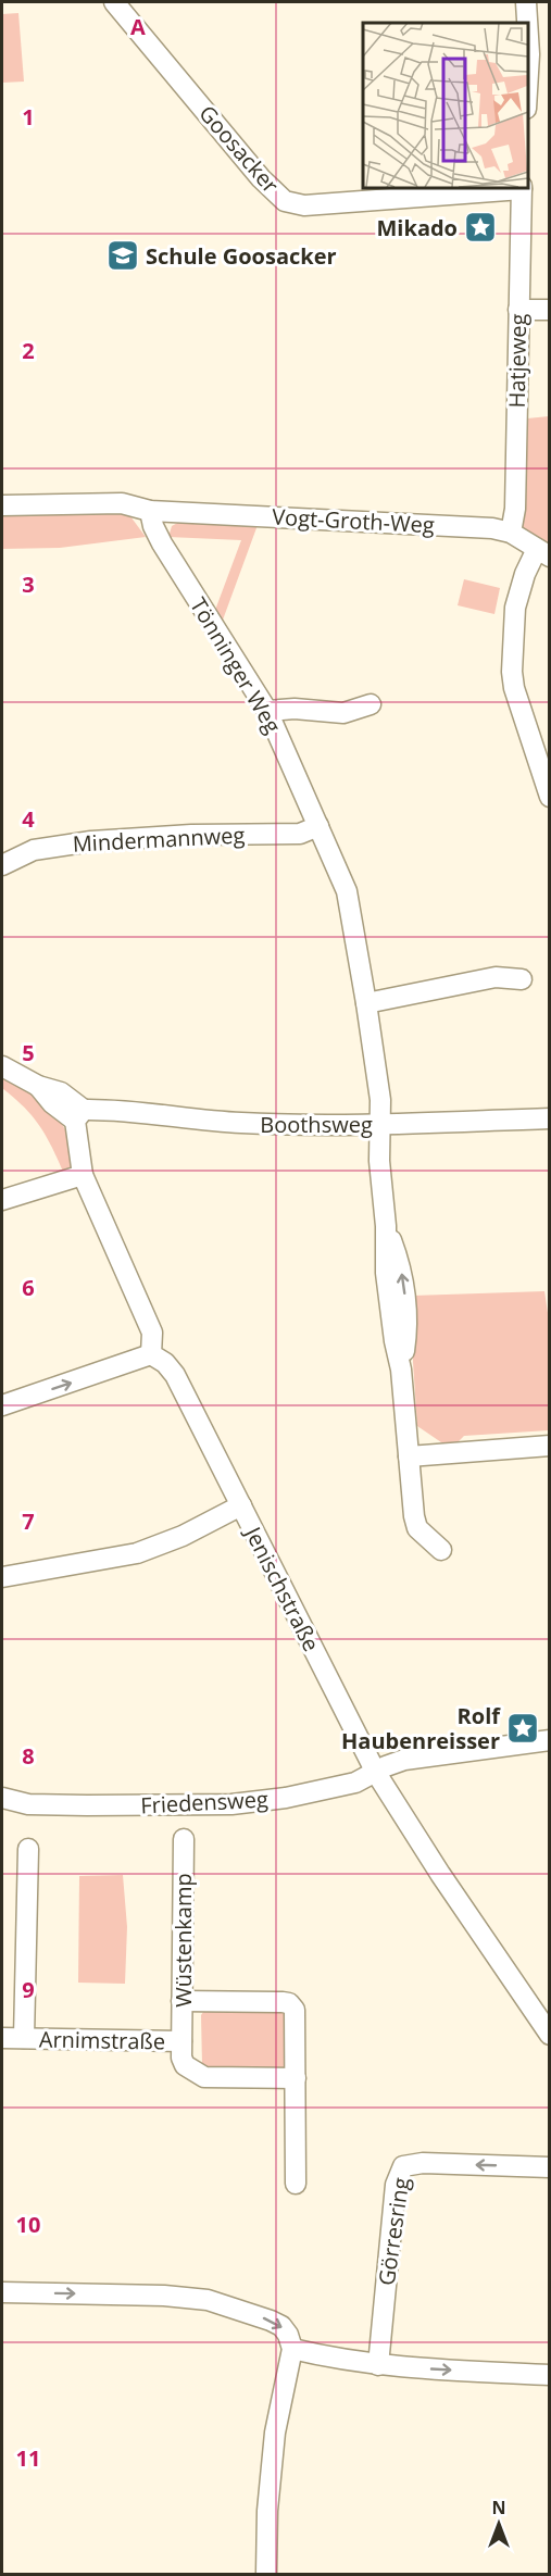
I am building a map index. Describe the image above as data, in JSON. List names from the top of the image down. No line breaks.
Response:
{"streets":{"street":["Goosacker","Hatjeweg","Vogt-Groth-Weg","Tönninger Weg","Mindermannweg","Boothsweg","Jenischstraße","Friedensweg","Wüstenkamp","Arnimstraße","Görresring"]},"crossings":[["Goosacker","Hatjeweg"],["Hatjeweg","Vogt-Groth-Weg"],["Vogt-Groth-Weg","Tönninger Weg"],["Tönninger Weg","Mindermannweg"],["Tönninger Weg","Boothsweg"],["Jenischstraße","Friedensweg"],["Wüstenkamp","Arnimstraße"]],"places":{"place":["Mikado","Rolf Haubenreisser"],"school or university":["Schule Goosacker"]},"north":"top","grid":{"columns":["A"],"rows":["1","2","3","4","5","6","7","8","9","10","11"]}}
